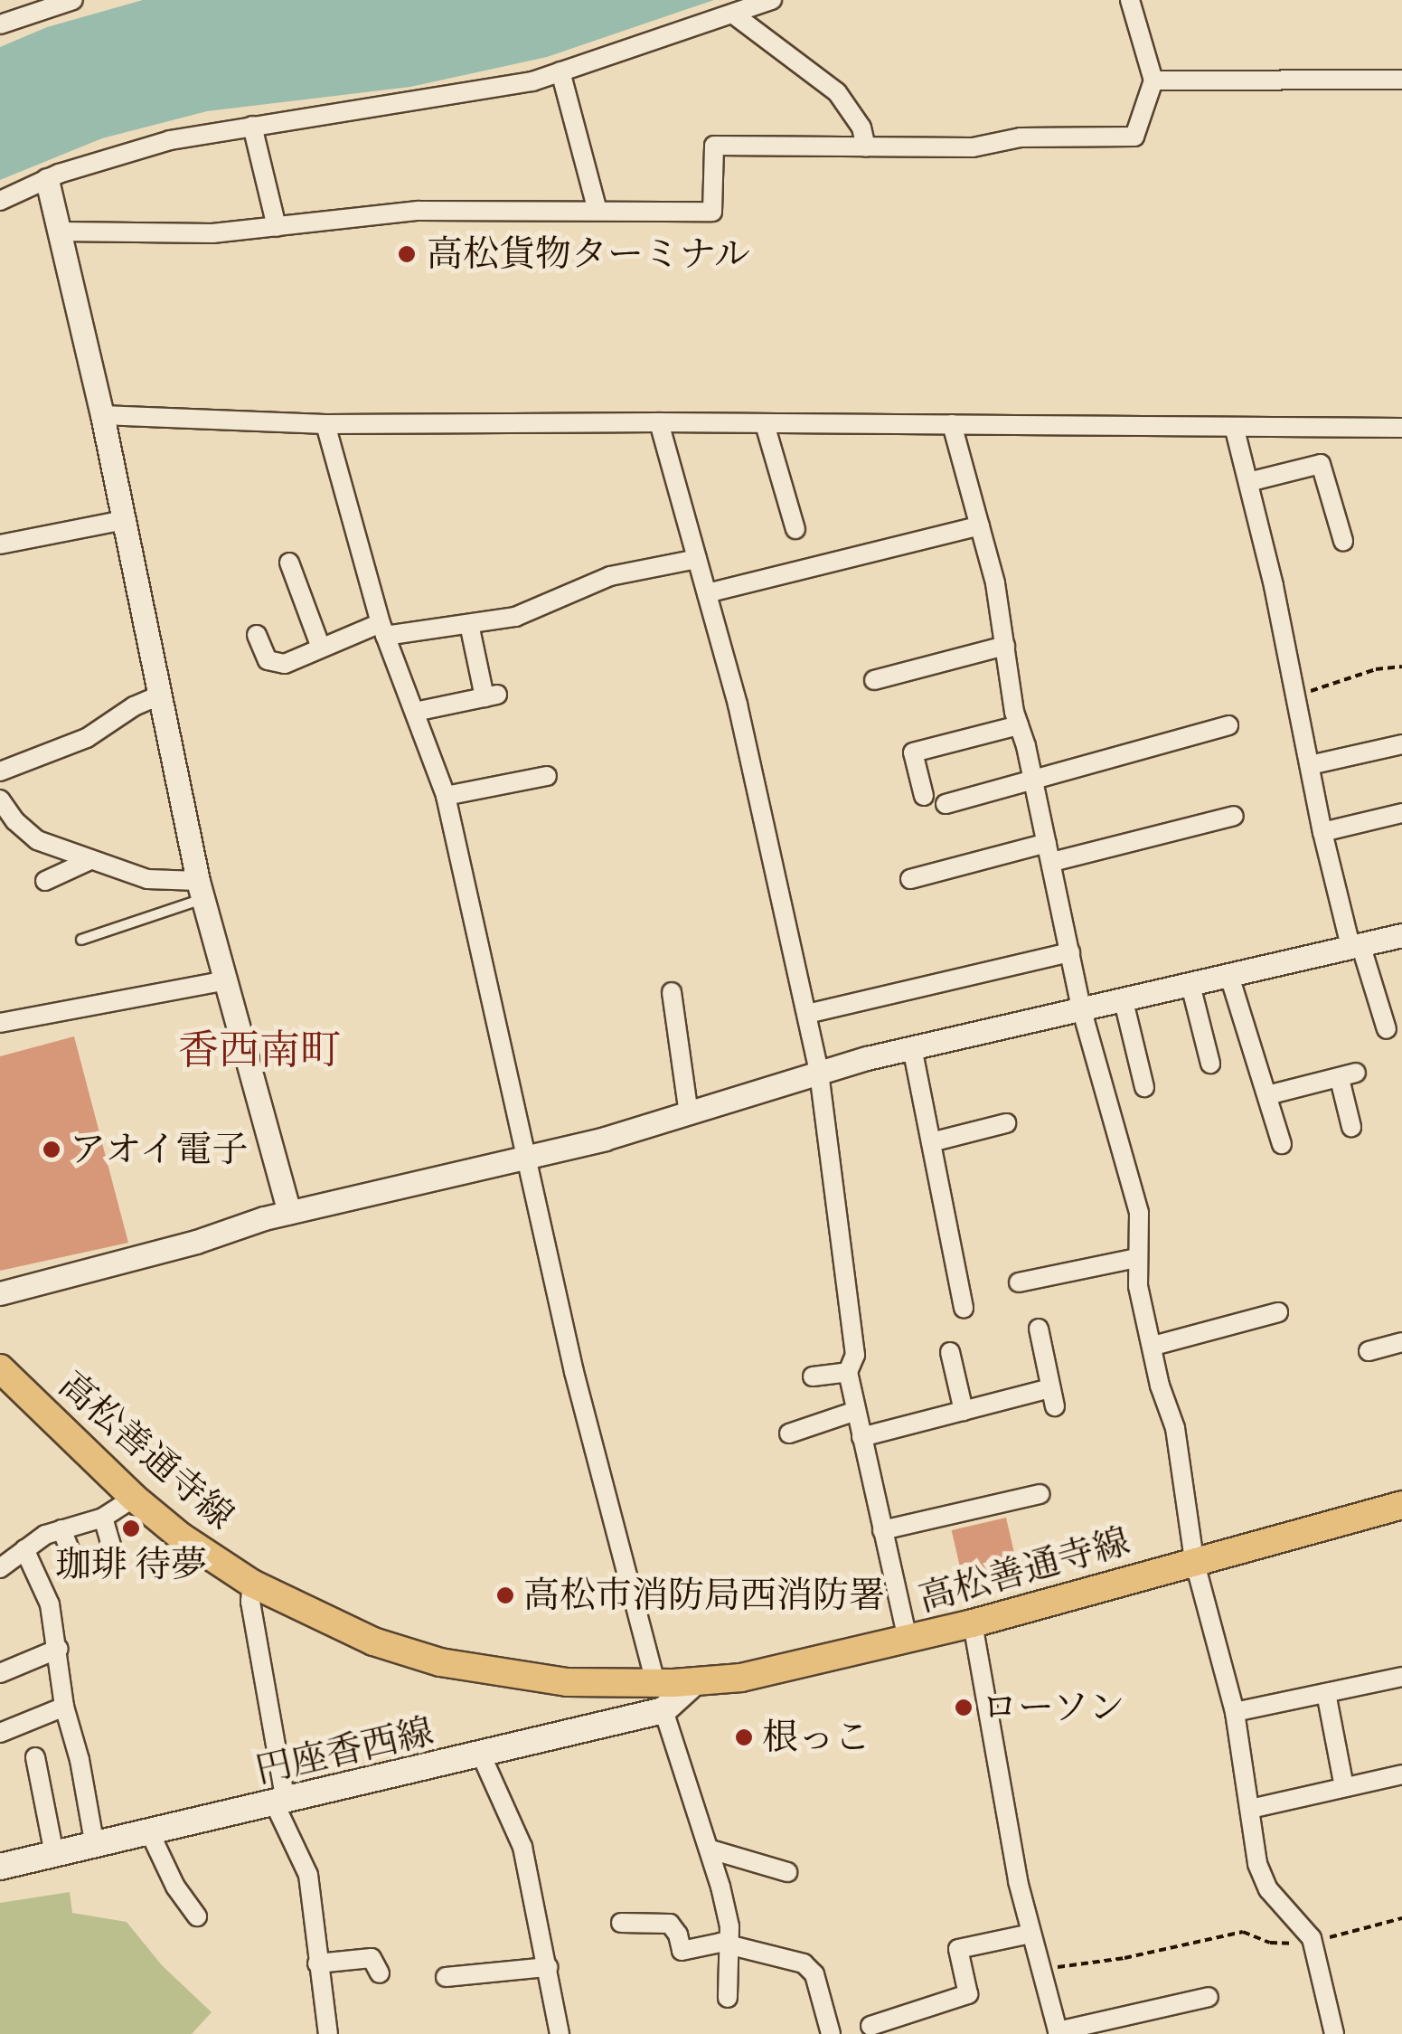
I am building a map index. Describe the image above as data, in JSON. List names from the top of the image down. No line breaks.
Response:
{"streets":{"main road":["高松善通寺線","円座香西線"]},"crossings":[["高松善通寺線","円座香西線"]],"districts":["香西南町"],"places":["高松貨物ターミナル","アオイ電子","珈琲 待夢","高松市消防局西消防署","ローソン","根っこ"]}
